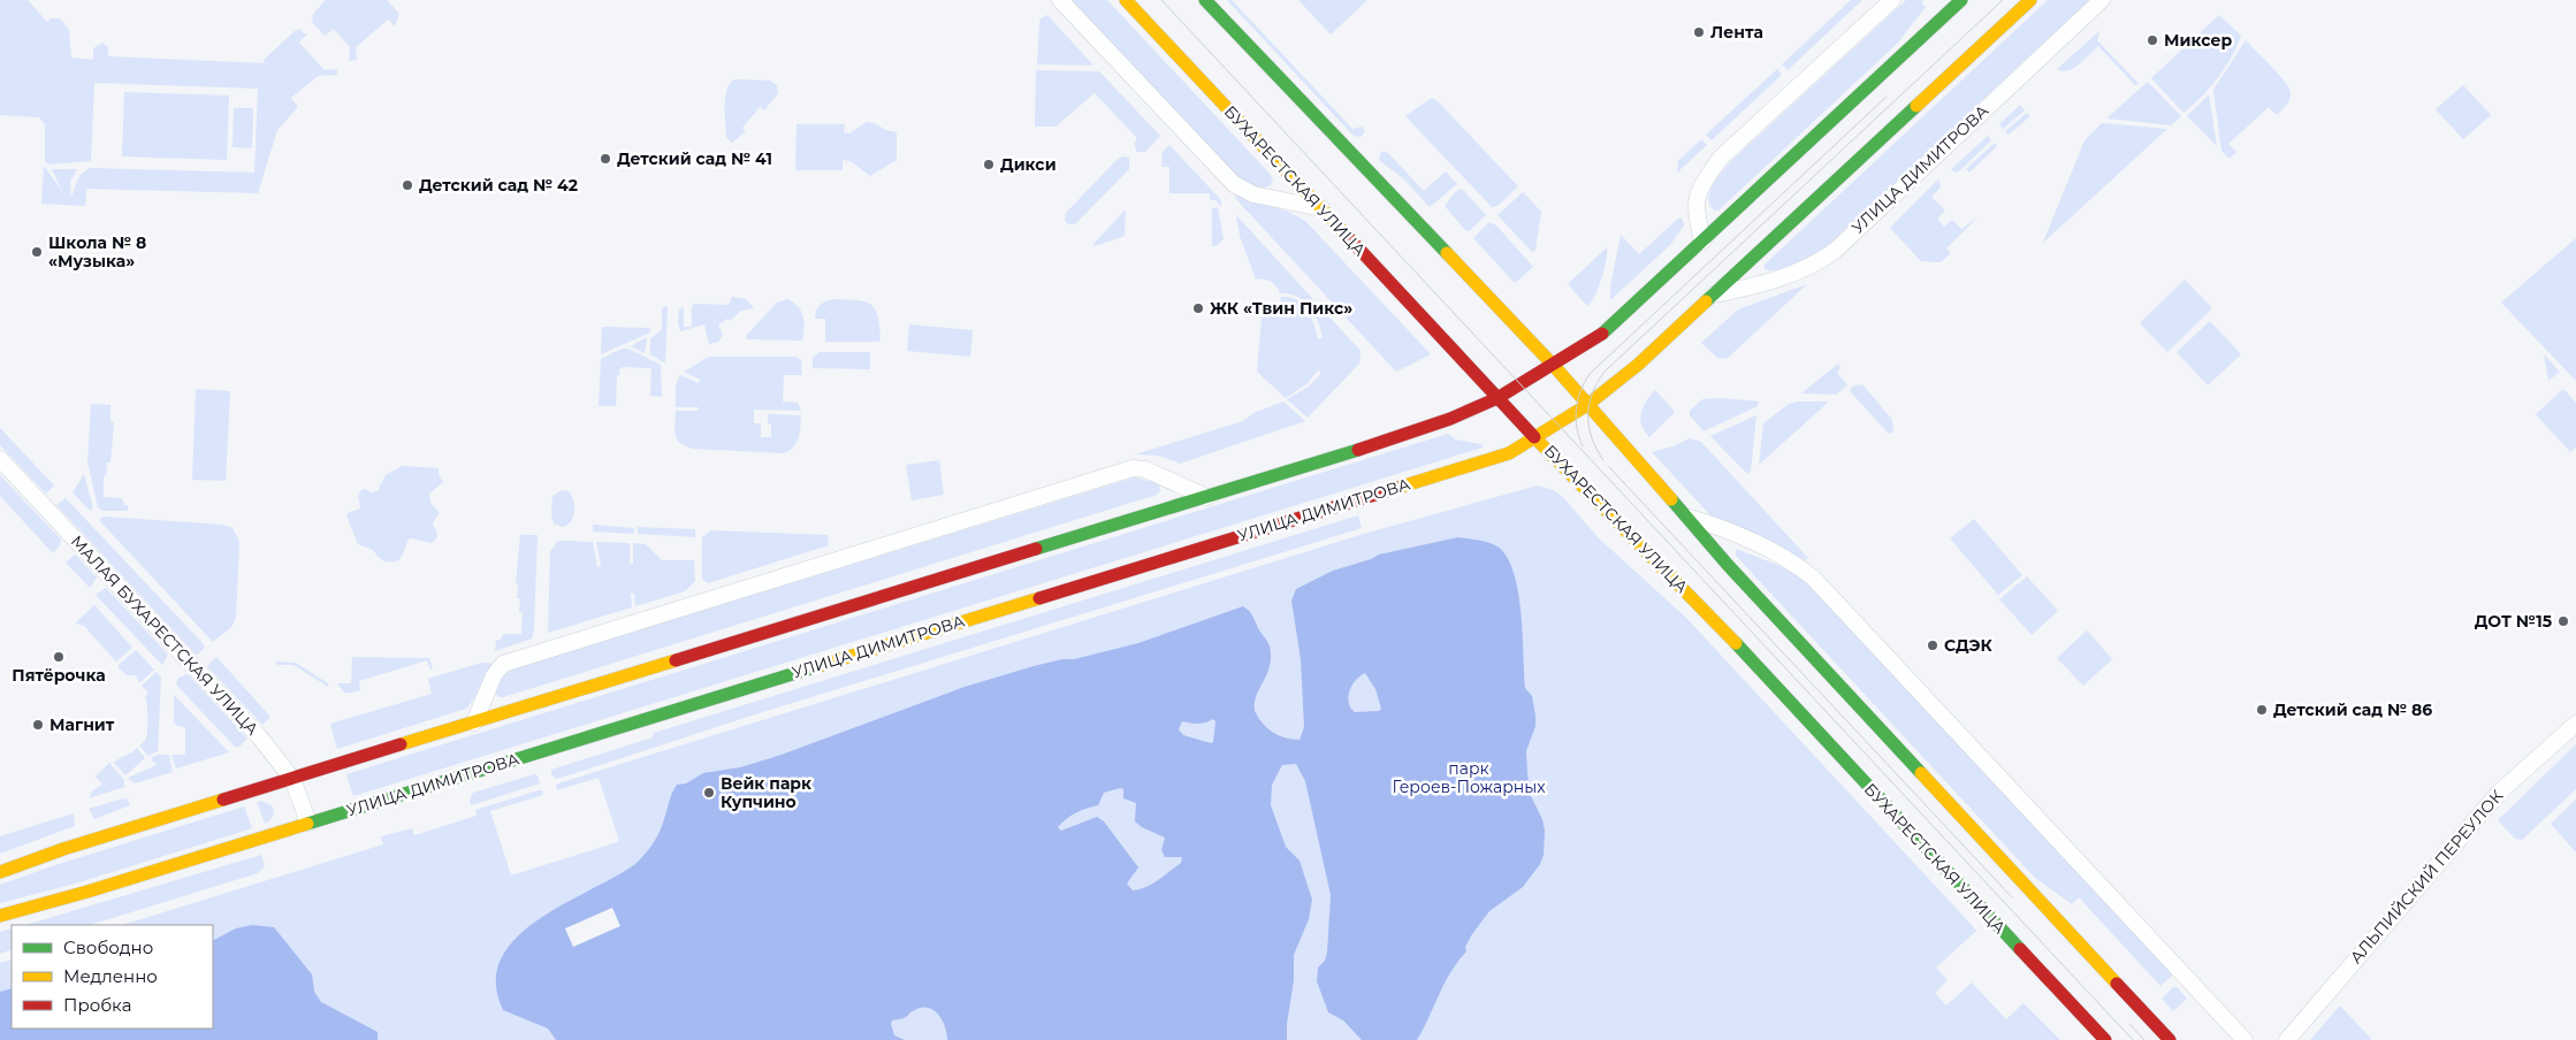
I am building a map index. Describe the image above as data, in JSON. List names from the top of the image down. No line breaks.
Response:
{"streets":{"street":["УЛИЦА ДИМИТРОВА","БУХАРЕСТСКАЯ УЛИЦА","МАЛАЯ БУХАРЕСТСКАЯ УЛИЦА","АЛЬПИЙСКИЙ ПЕРЕУЛОК"]},"crossings":[["УЛИЦА ДИМИТРОВА","БУХАРЕСТСКАЯ УЛИЦА"],["УЛИЦА ДИМИТРОВА","МАЛАЯ БУХАРЕСТСКАЯ УЛИЦА"]],"parks":["парк Героев-Пожарных"],"places":["Лента","Миксер","Детский сад № 41","Дикси","Детский сад № 42","Школа № 8 «Музыка»","ЖК «Твин Пикс»","ДОТ №15","СДЭК","Пятёрочка","Детский сад № 86","Магнит","Вейк парк Купчино"],"legend":["Свободно","Медленно","Пробка"]}
